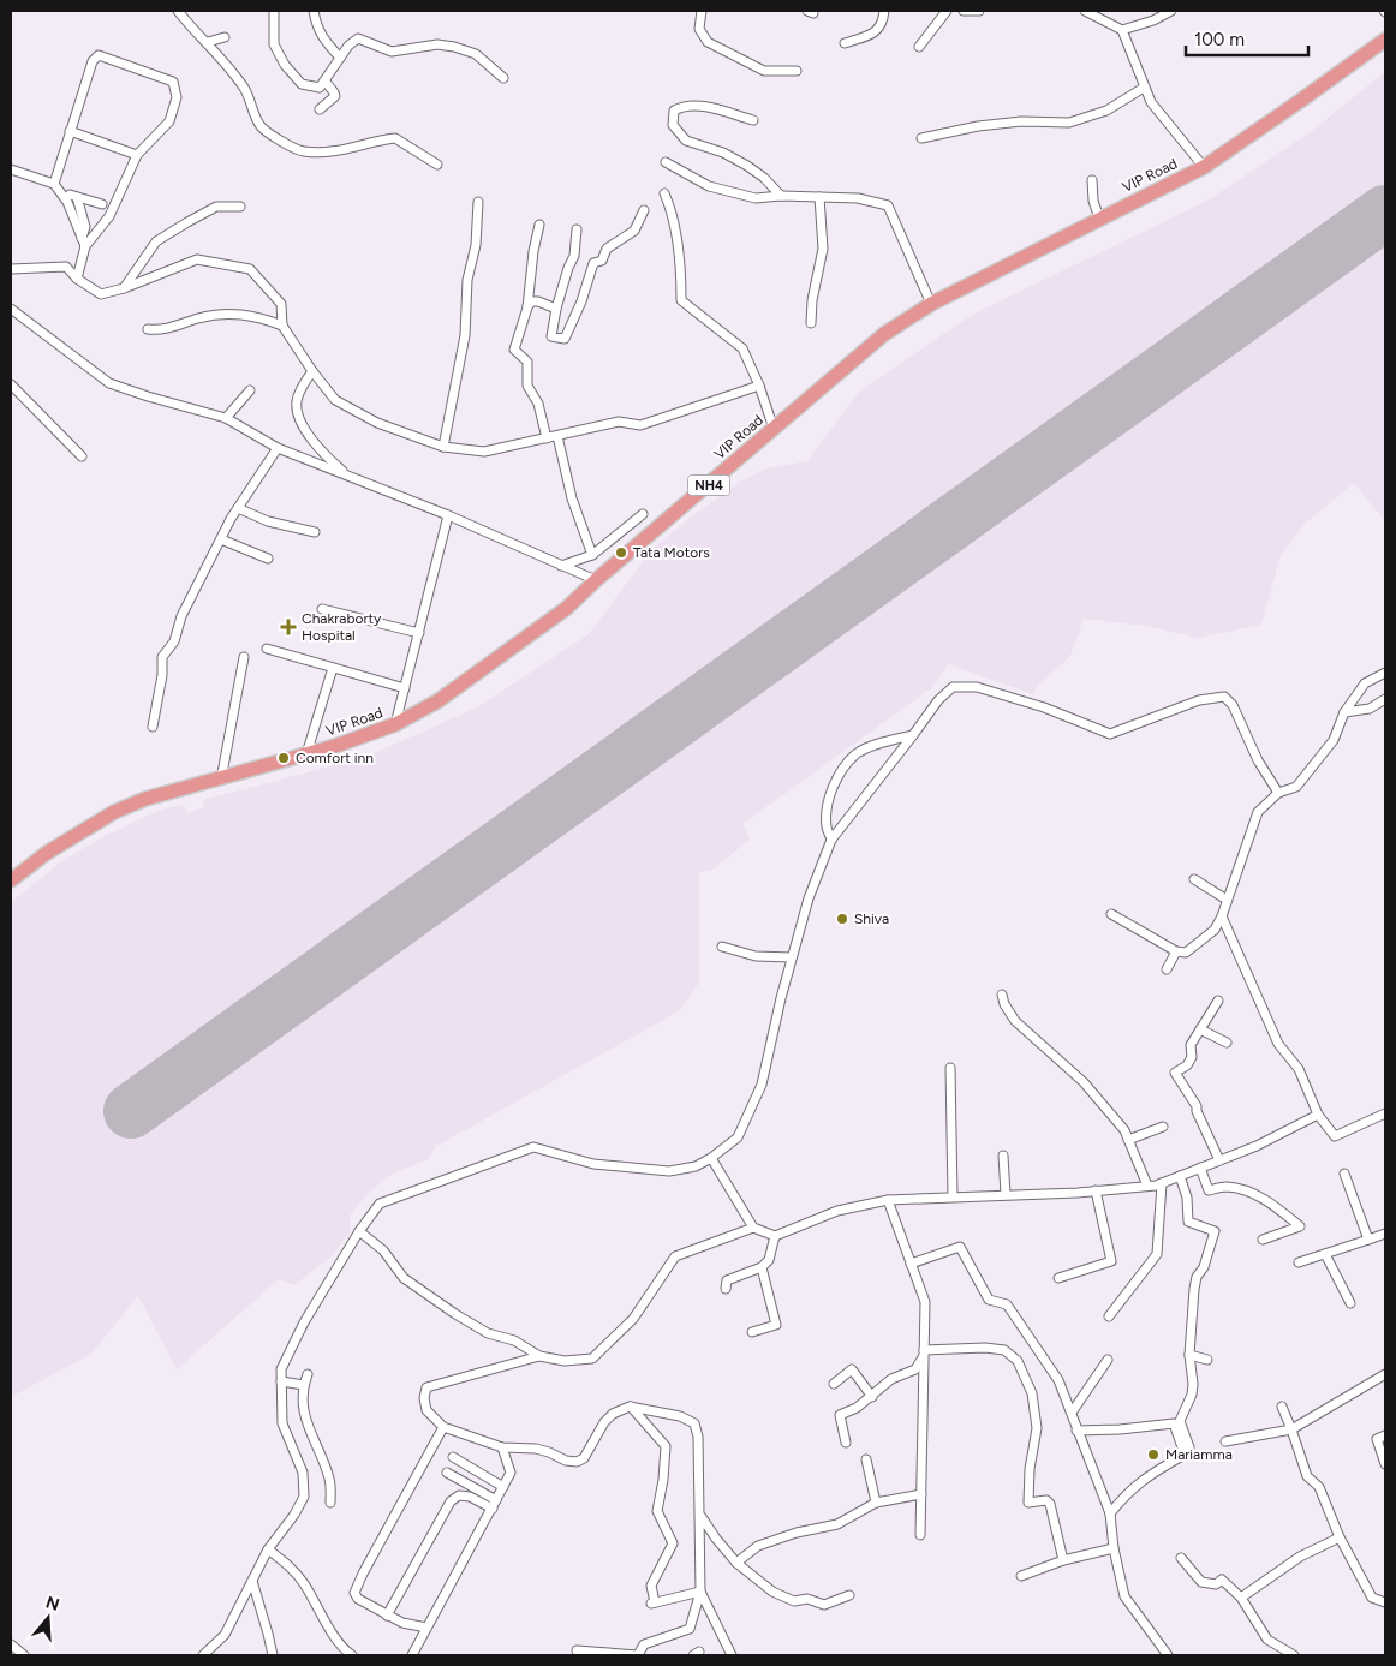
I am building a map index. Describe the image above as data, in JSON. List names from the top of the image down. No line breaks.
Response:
{"streets":{"highway":["VIP Road","NH4"]},"places":{"other":["Tata Motors","Comfort inn","Shiva","Mariamma"],"health":["Chakraborty Hospital"]},"scale_bar":"100 m","north":"top"}
